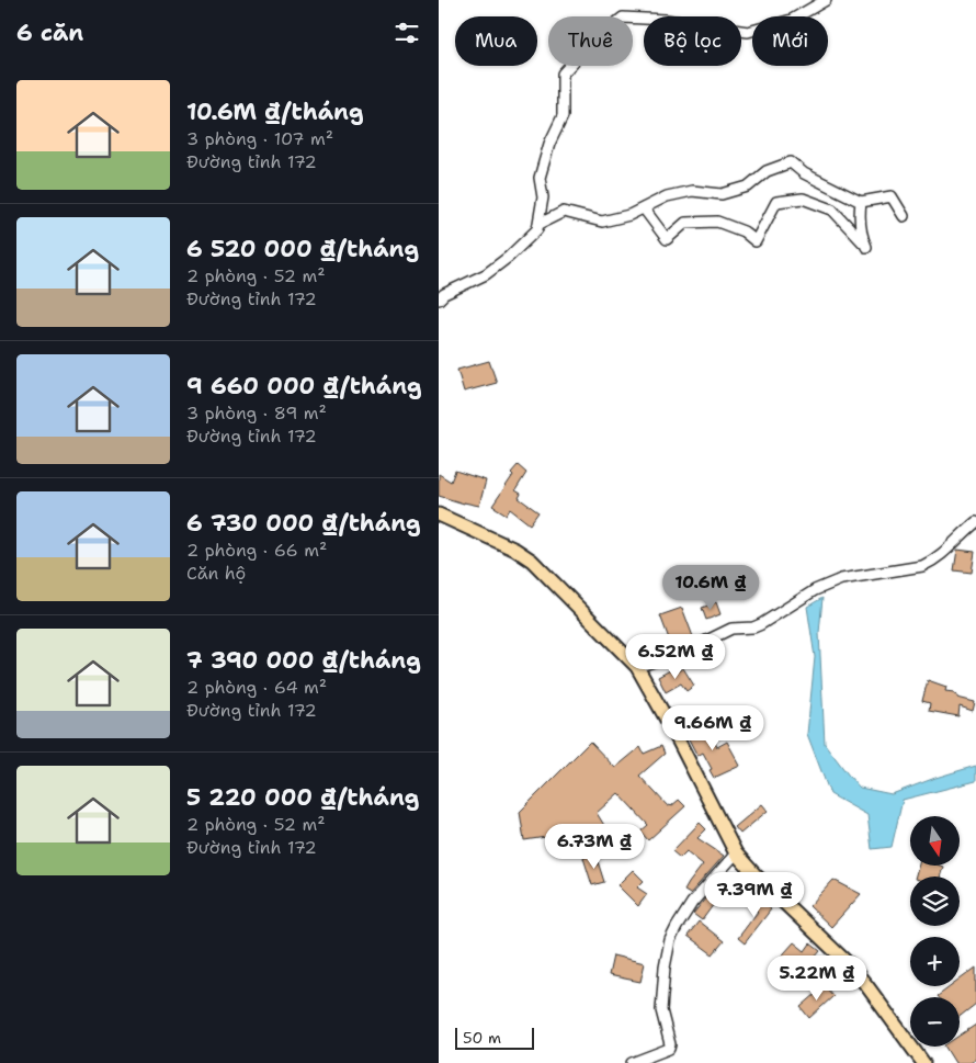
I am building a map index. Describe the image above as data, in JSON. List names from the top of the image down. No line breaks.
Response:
{"scale_bar":"50 m","north":"bottom","page":{"heading":"6 căn","chip":["Mua","Thuê","Bộ lọc","Mới"],"list":[{"name":"10.6M ₫/tháng","note":"3 phòng · 107 m² · Đường tỉnh 172"},{"name":"6 520 000 ₫/tháng","note":"2 phòng · 52 m² · Đường tỉnh 172"},{"name":"9 660 000 ₫/tháng","note":"3 phòng · 89 m² · Đường tỉnh 172"},{"name":"6 730 000 ₫/tháng","note":"2 phòng · 66 m² · Căn hộ"},{"name":"7 390 000 ₫/tháng","note":"2 phòng · 64 m² · Đường tỉnh 172"},{"name":"5 220 000 ₫/tháng","note":"2 phòng · 52 m² · Đường tỉnh 172"}],"price":["10.6M ₫","6.52M ₫","9.66M ₫","6.73M ₫","7.39M ₫","5.22M ₫"],"map_buttons":["+","−"],"scale":"50 m"}}
